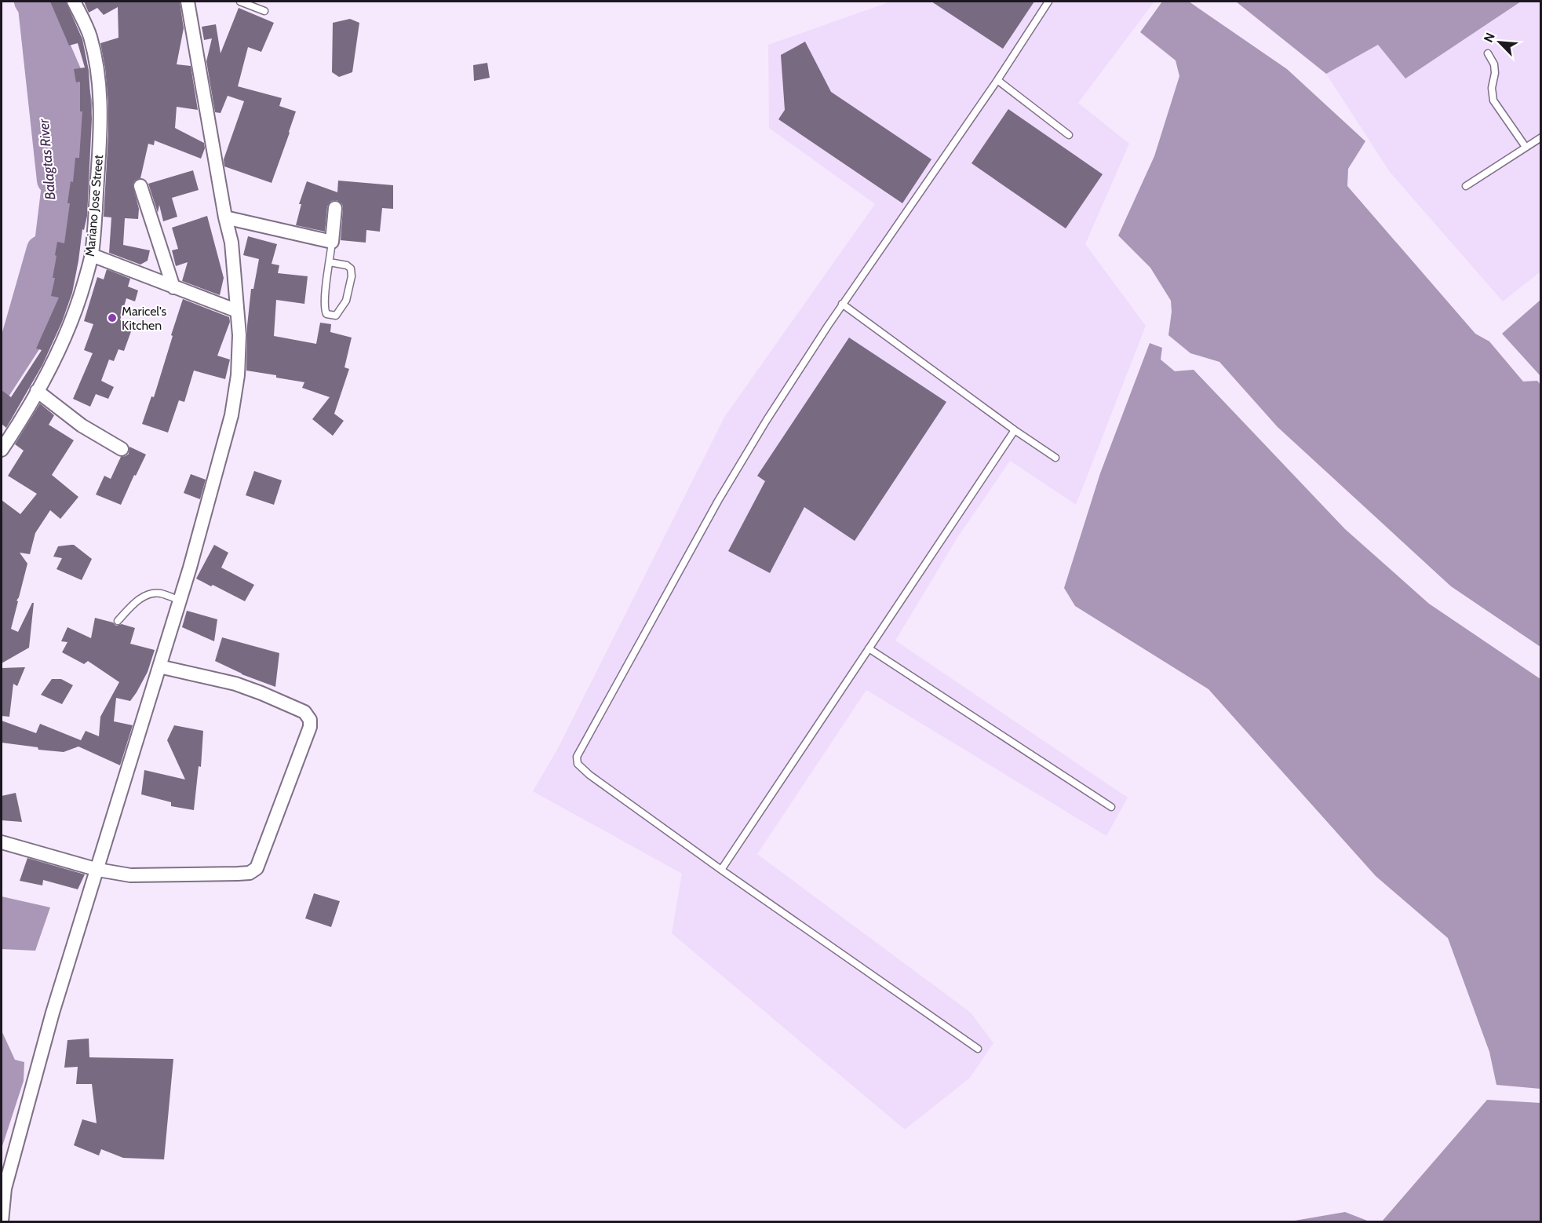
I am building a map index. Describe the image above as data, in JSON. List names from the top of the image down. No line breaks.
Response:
{"streets":{"street":["Mariano Jose Street"]},"water":["Balagtas River"],"places":["Maricel's Kitchen"],"north":"top left"}
